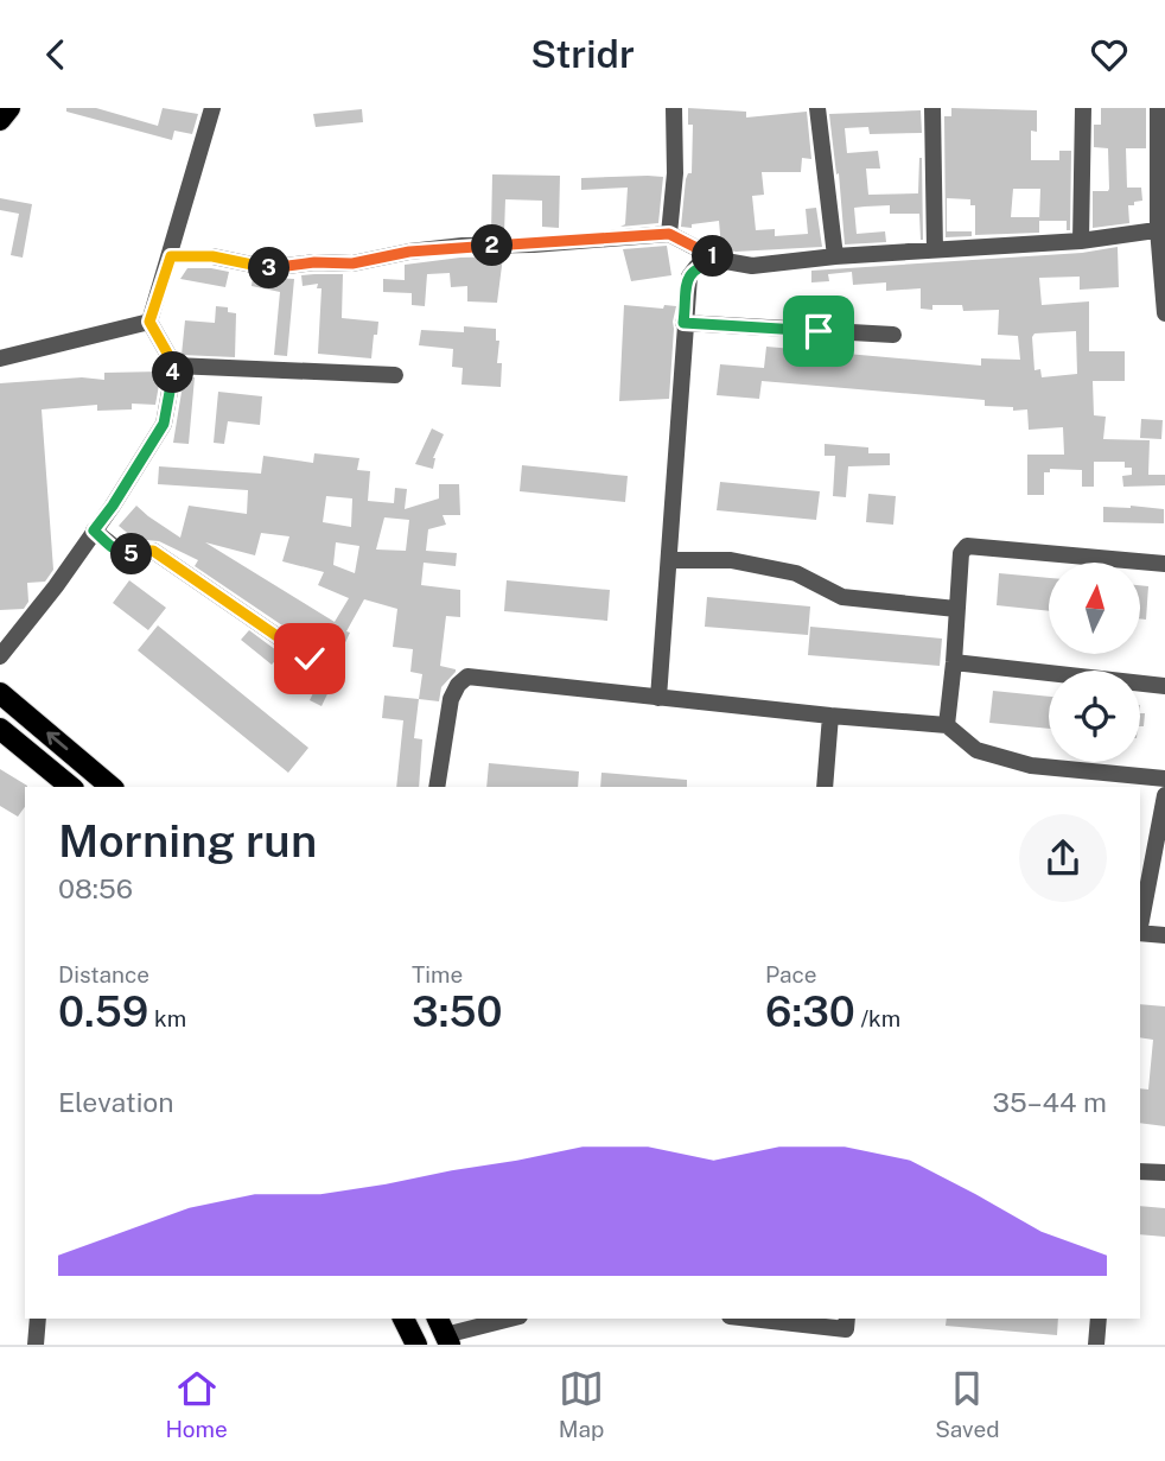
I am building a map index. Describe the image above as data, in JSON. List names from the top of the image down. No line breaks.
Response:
{"north":"top","page":{"header":"Stridr","pins":["2","1","3","4","5"],"heading":["Morning run","08:56"],"stats":[["Distance","0.59 km"],["Time","3:50"],["Pace","6:30 /km"]],"chart":["Elevation","35–44 m"],"tabs":["Home","Map","Saved"]}}
